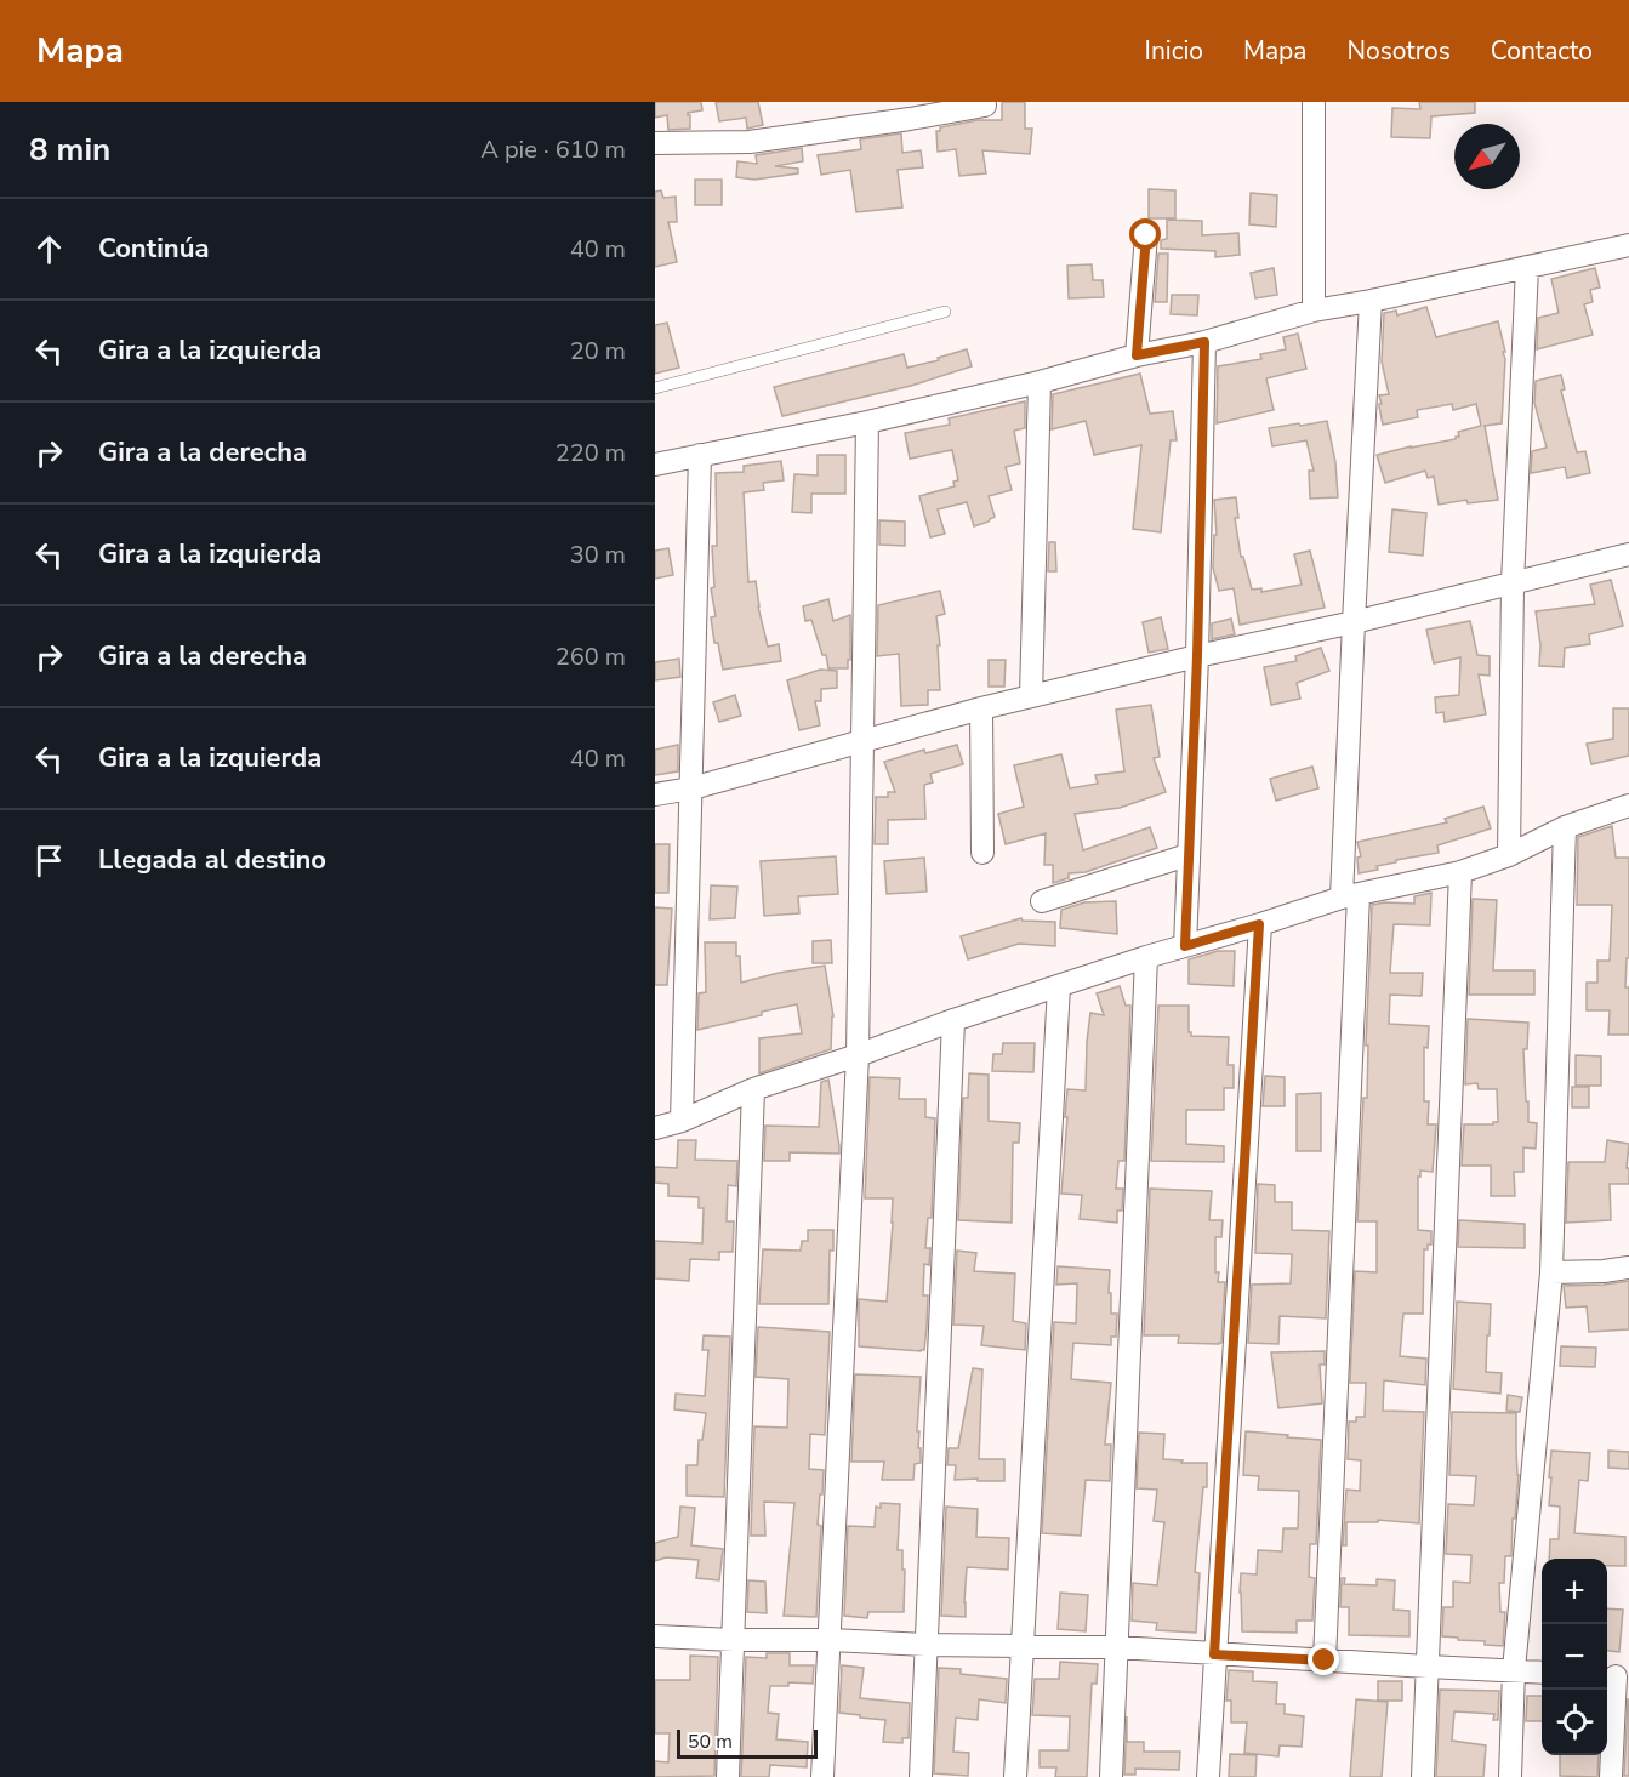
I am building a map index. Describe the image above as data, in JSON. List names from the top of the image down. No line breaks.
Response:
{"scale_bar":"50 m","north":"bottom left","page":{"header":"Mapa","nav":["Inicio","Mapa","Nosotros","Contacto"],"heading":["8 min","A pie · 610 m"],"list":[["Continúa","40 m"],["Gira a la izquierda","20 m"],["Gira a la derecha","220 m"],["Gira a la izquierda","30 m"],["Gira a la derecha","260 m"],["Gira a la izquierda","40 m"],"Llegada al destino"],"map_buttons":["+","−"],"scale":"50 m"}}
